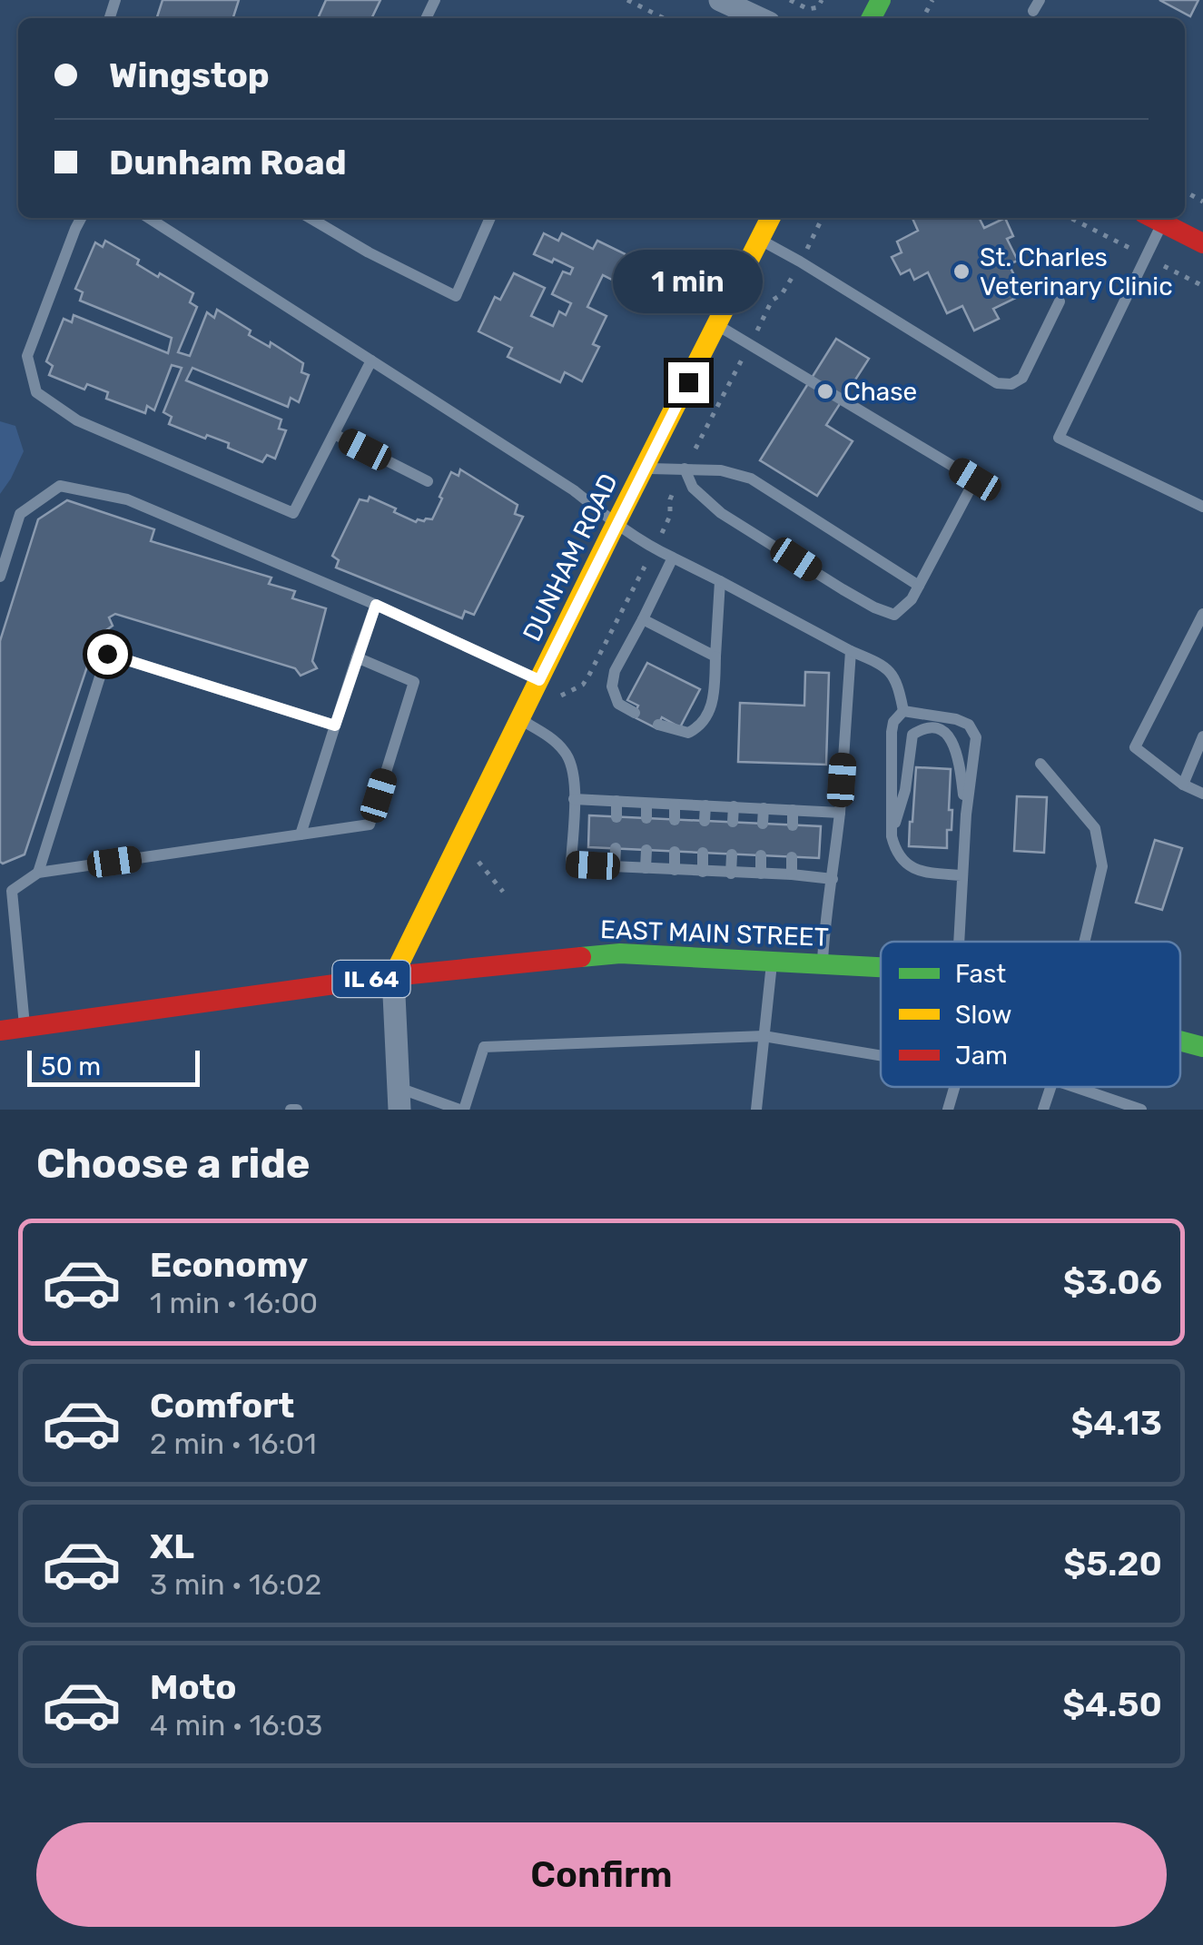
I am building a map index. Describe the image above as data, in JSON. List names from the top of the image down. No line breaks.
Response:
{"streets":{"main road":["DUNHAM ROAD","EAST MAIN STREET","IL 64"]},"crossings":[["DUNHAM ROAD","EAST MAIN STREET"]],"places":["St. Charles Veterinary Clinic","Chase"],"legend":["Fast","Slow","Jam"],"scale_bar":"50 m","page":{"banner":["Wingstop","Dunham Road"],"bubble":"1 min","scale":"50 m","heading":"Choose a ride","list":[{"name":"Economy","note":"1 min · 16:00","value":"$3.06"},{"name":"Comfort","note":"2 min · 16:01","value":"$4.13"},{"name":"XL","note":"3 min · 16:02","value":"$5.20"},{"name":"Moto","note":"4 min · 16:03","value":"$4.50"}],"buttons":"Confirm"}}
